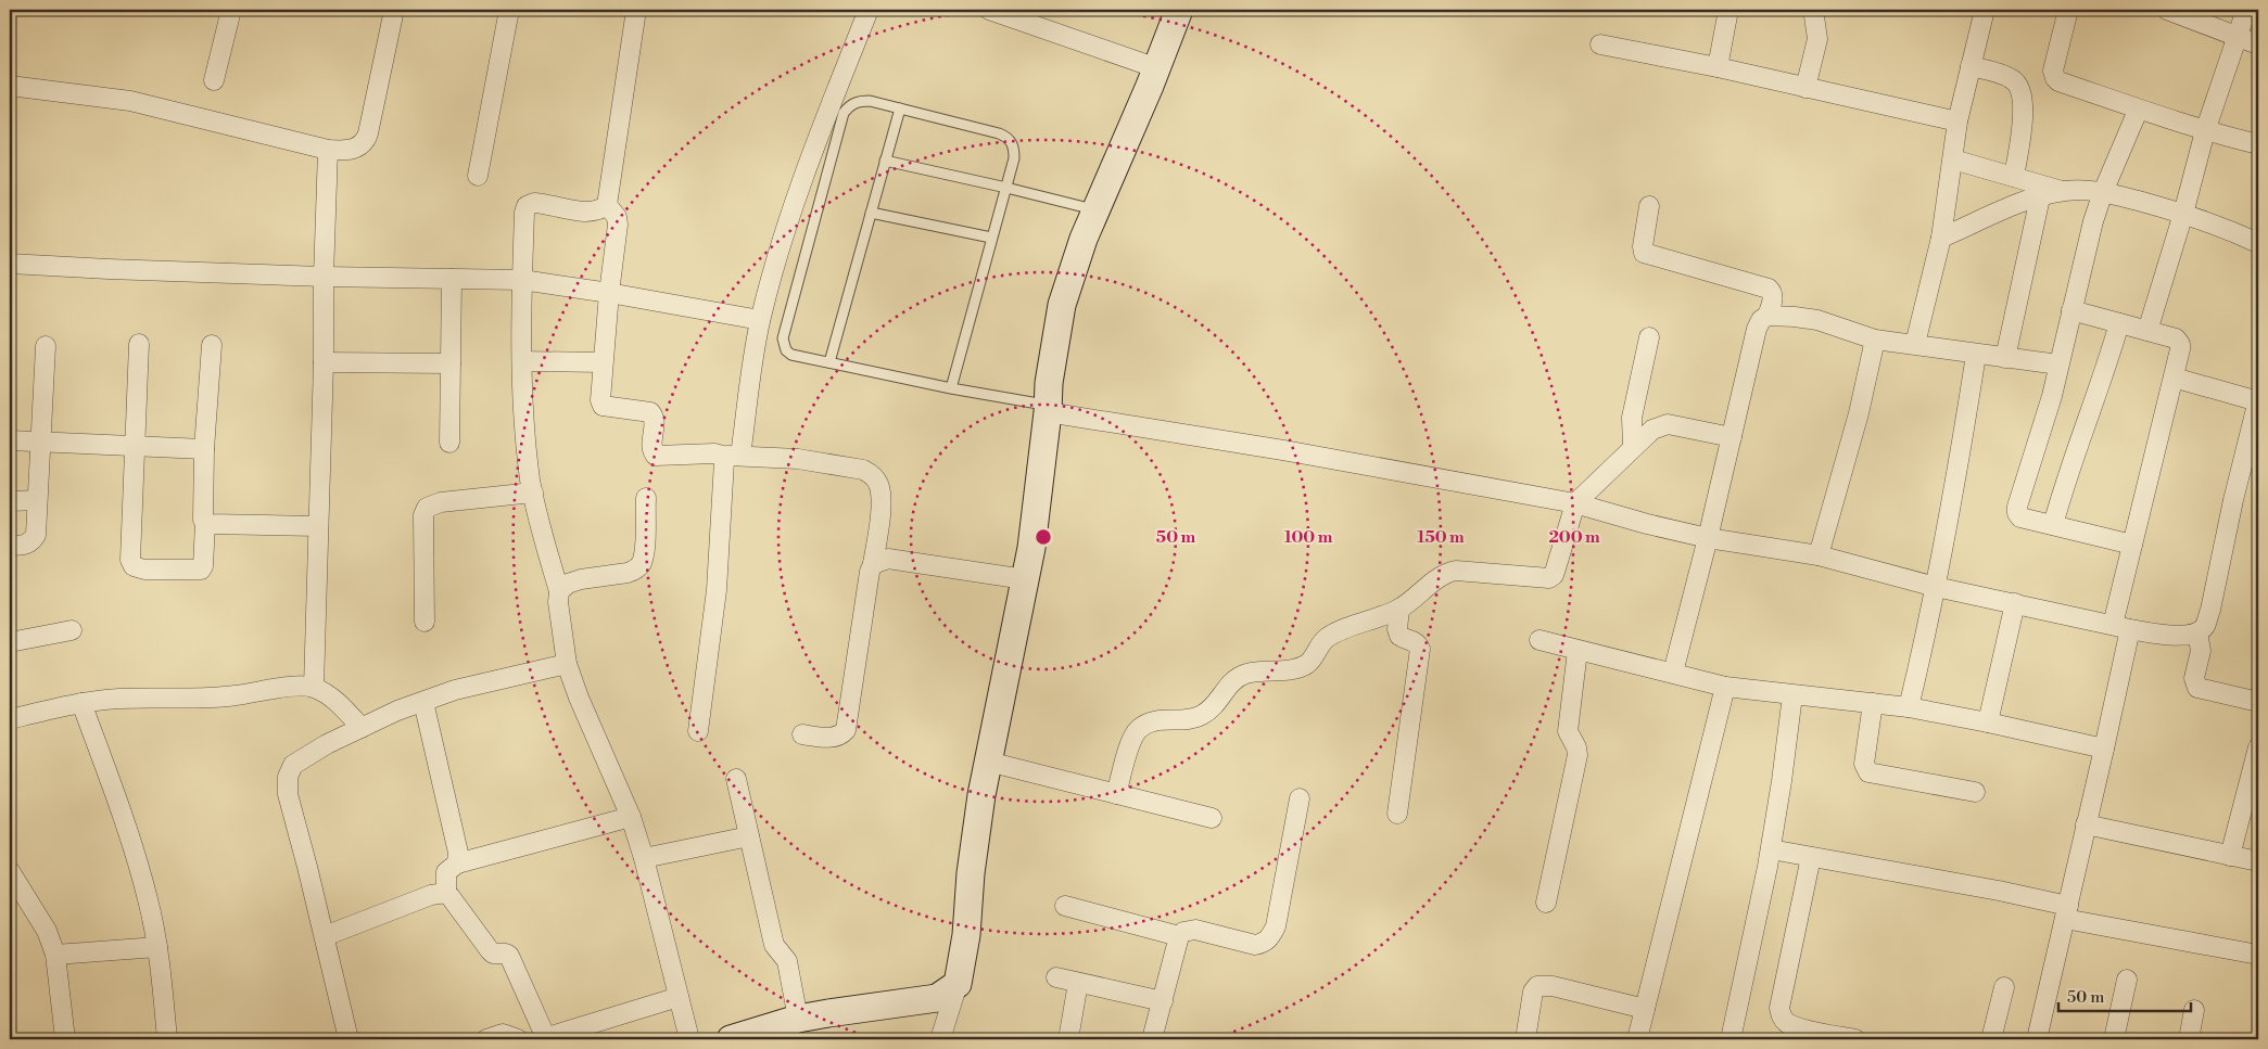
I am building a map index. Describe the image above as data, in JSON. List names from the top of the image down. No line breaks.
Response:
{"scale_bar":"50 m","rings":["50 m","100 m","150 m","200 m"]}
